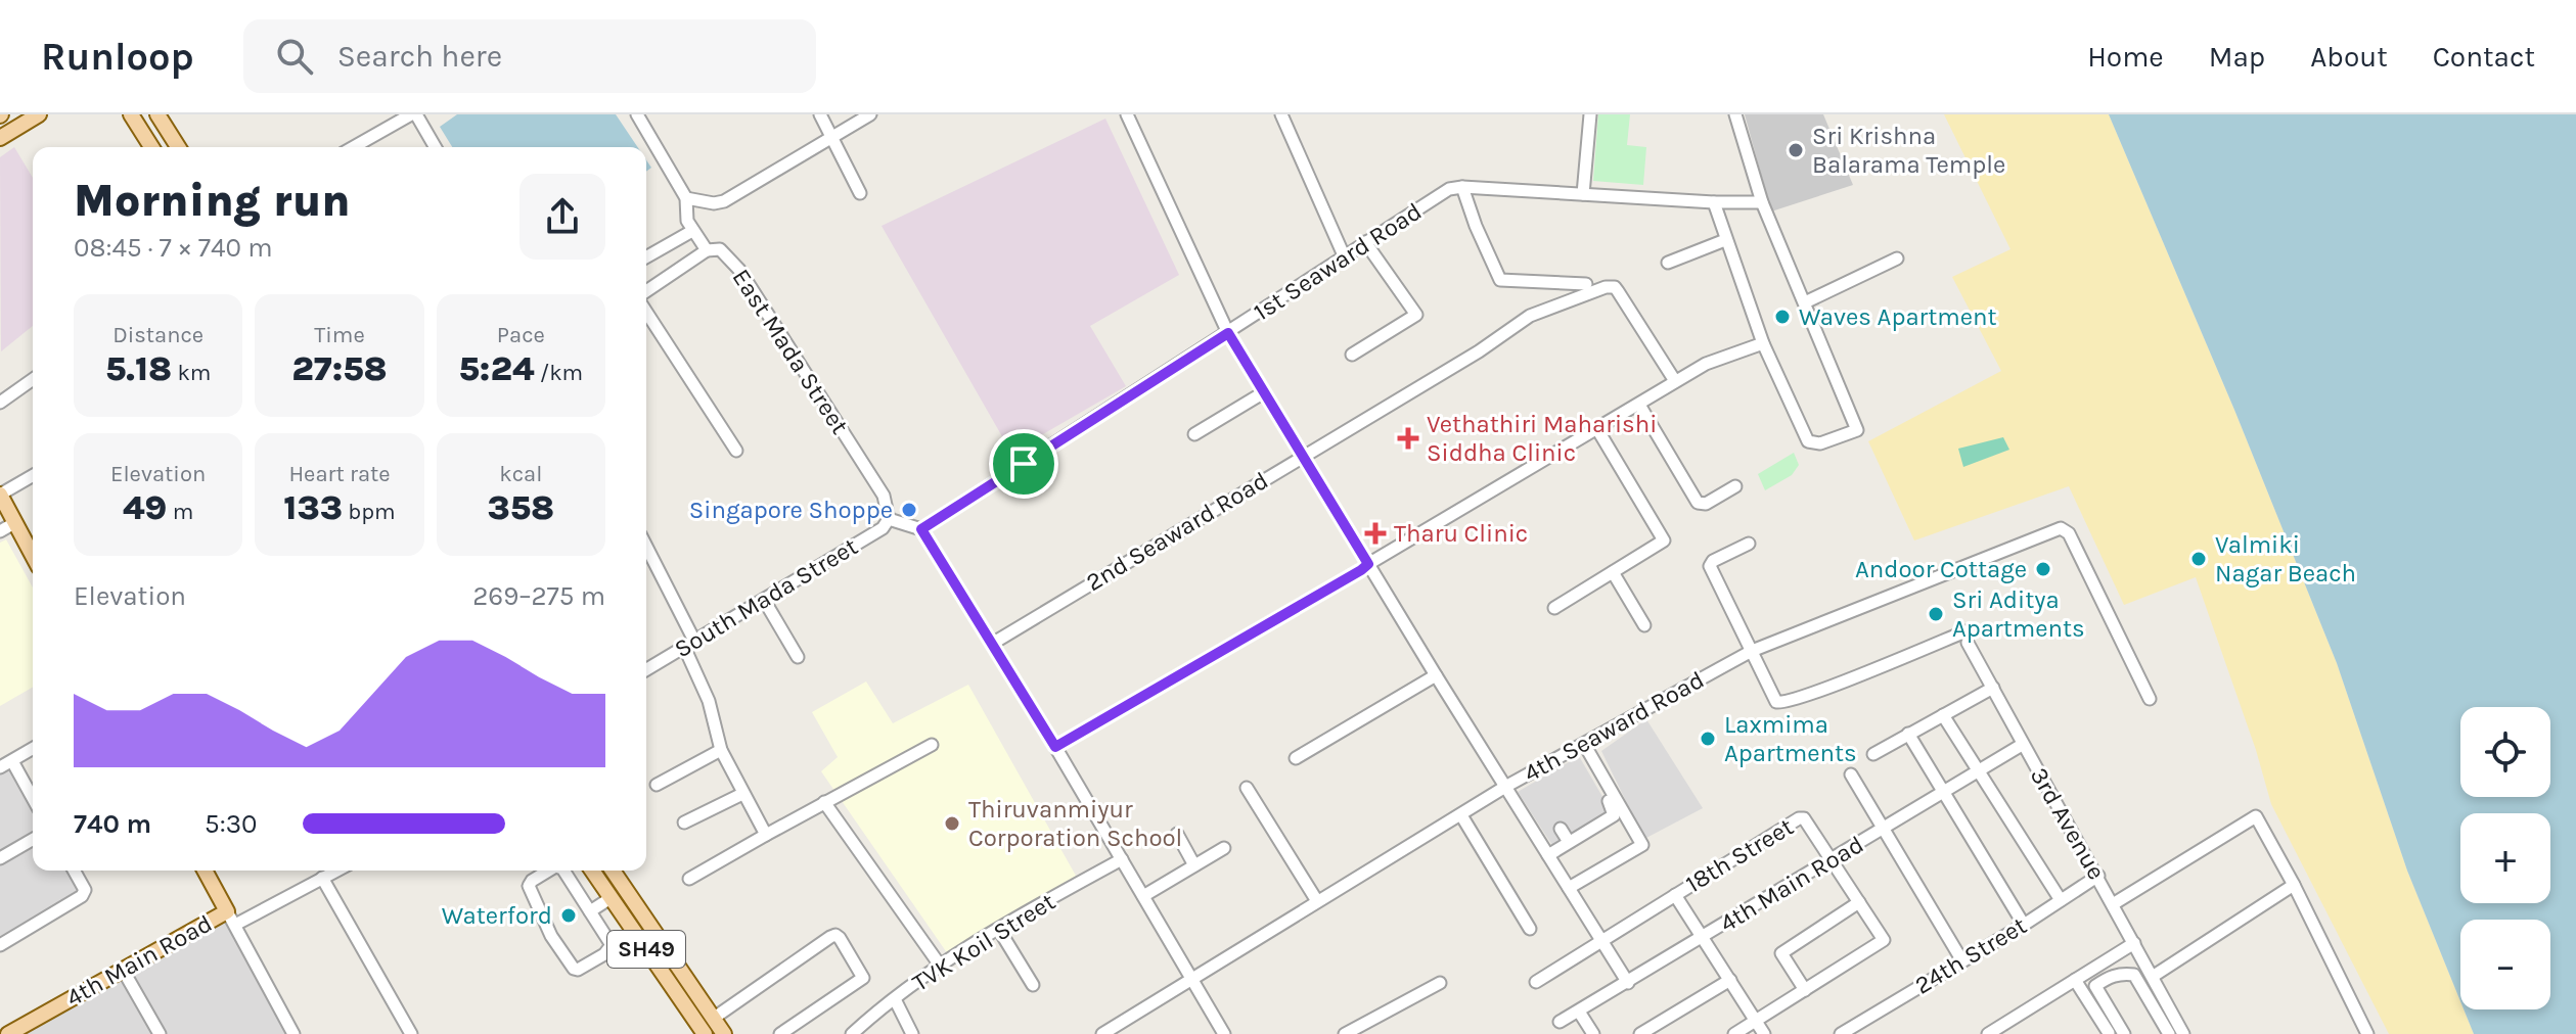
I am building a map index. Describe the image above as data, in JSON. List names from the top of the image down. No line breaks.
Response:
{"streets":{"main road":["4th Main Road","SH49"],"street":["1st Seaward Road","East Mada Street","2nd Seaward Road","South Mada Street","4th Seaward Road","3rd Avenue","18th Street","TVK Koil Street","24th Street"]},"crossings":[["East Mada Street","South Mada Street"],["4th Seaward Road","3rd Avenue"],["3rd Avenue","4th Main Road"],["3rd Avenue","24th Street"],["18th Street","4th Main Road"]],"places":{"other":["Sri Krishna Balarama Temple","Waves Apartment","Singapore Shoppe","Valmiki Nagar Beach","Andoor Cottage","Sri Aditya Apartments","Laxmima Apartments","Thiruvanmiyur Corporation School","Waterford"],"health":["Vethathiri Maharishi Siddha Clinic","Tharu Clinic"]},"page":{"header":"Runloop","search":"Search here","nav":["Home","Map","About","Contact"],"heading":["Morning run","08:45 · 7 × 740 m"],"stats":[["Distance","5.18 km"],["Time","27:58"],["Pace","5:24 /km"],["Elevation","49 m"],["Heart rate","133 bpm"],["kcal","358"]],"chart":["Elevation","269–275 m"],"map_buttons":["+","−"],"list":[{"name":"740 m","note":"5:30"}]}}
